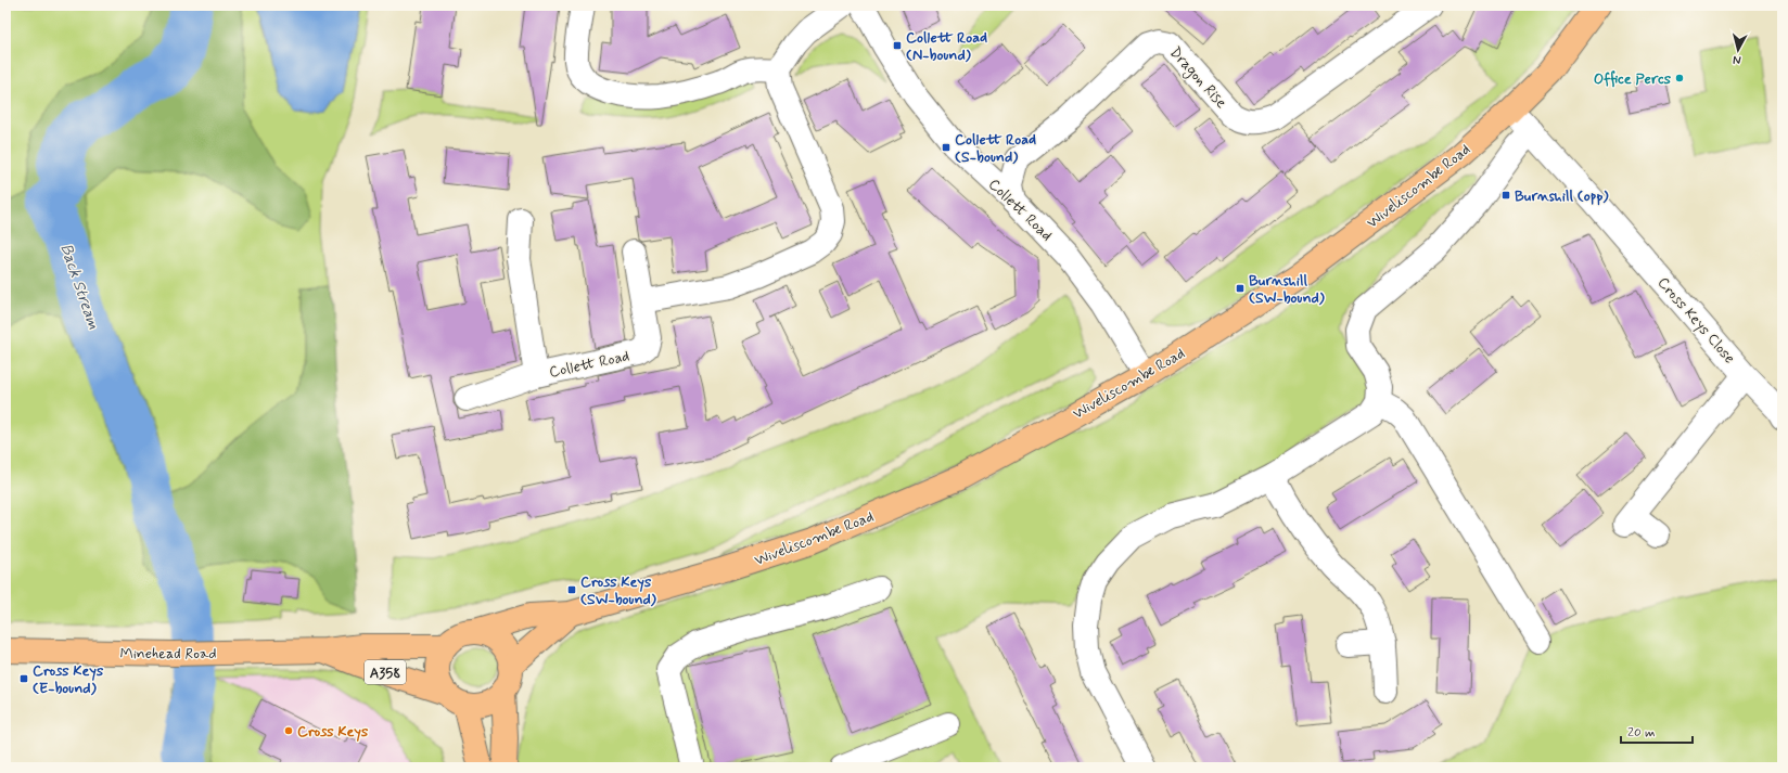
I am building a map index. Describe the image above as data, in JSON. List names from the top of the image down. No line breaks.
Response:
{"streets":{"main road":["Wiveliscombe Road","Minehead Road","A358"],"street":["Dragon Rise","Collett Road","Cross Keys Close"]},"crossings":[["Dragon Rise","Collett Road"],["Wiveliscombe Road","Collett Road"],["Wiveliscombe Road","Cross Keys Close"],["Wiveliscombe Road","Minehead Road"],["Wiveliscombe Road","A358"],["Minehead Road","A358"]],"water":["Back Stream"],"places":{"transit":["Collett Road (N-bound)","Collett Road (S-bound)","Burnshill (opp)","Burnshill (SW-bound)","Cross Keys (SW-bound)","Cross Keys (E-bound)"],"other":["Office Percs","Cross Keys"]},"scale_bar":"20 m","north":"bottom"}
